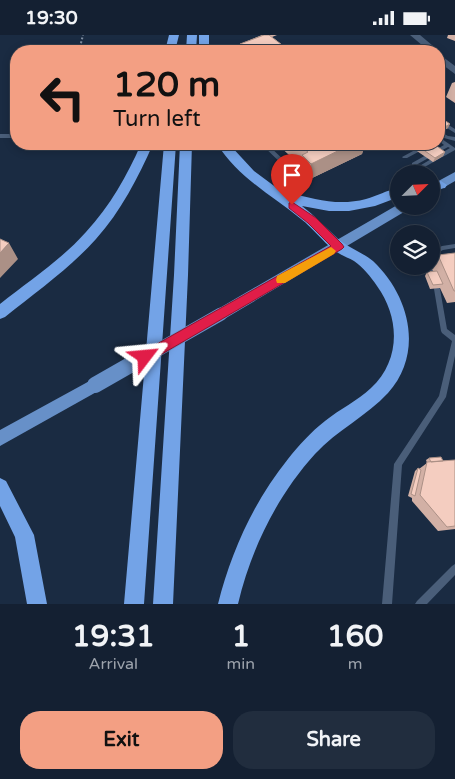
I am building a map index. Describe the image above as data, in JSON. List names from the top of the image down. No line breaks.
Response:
{"north":"top right","page":{"status":"19:30","turn":["120 m","Turn left"],"eta":["19:31","Arrival","1","min","160","m"],"buttons":["Exit","Share"]}}
